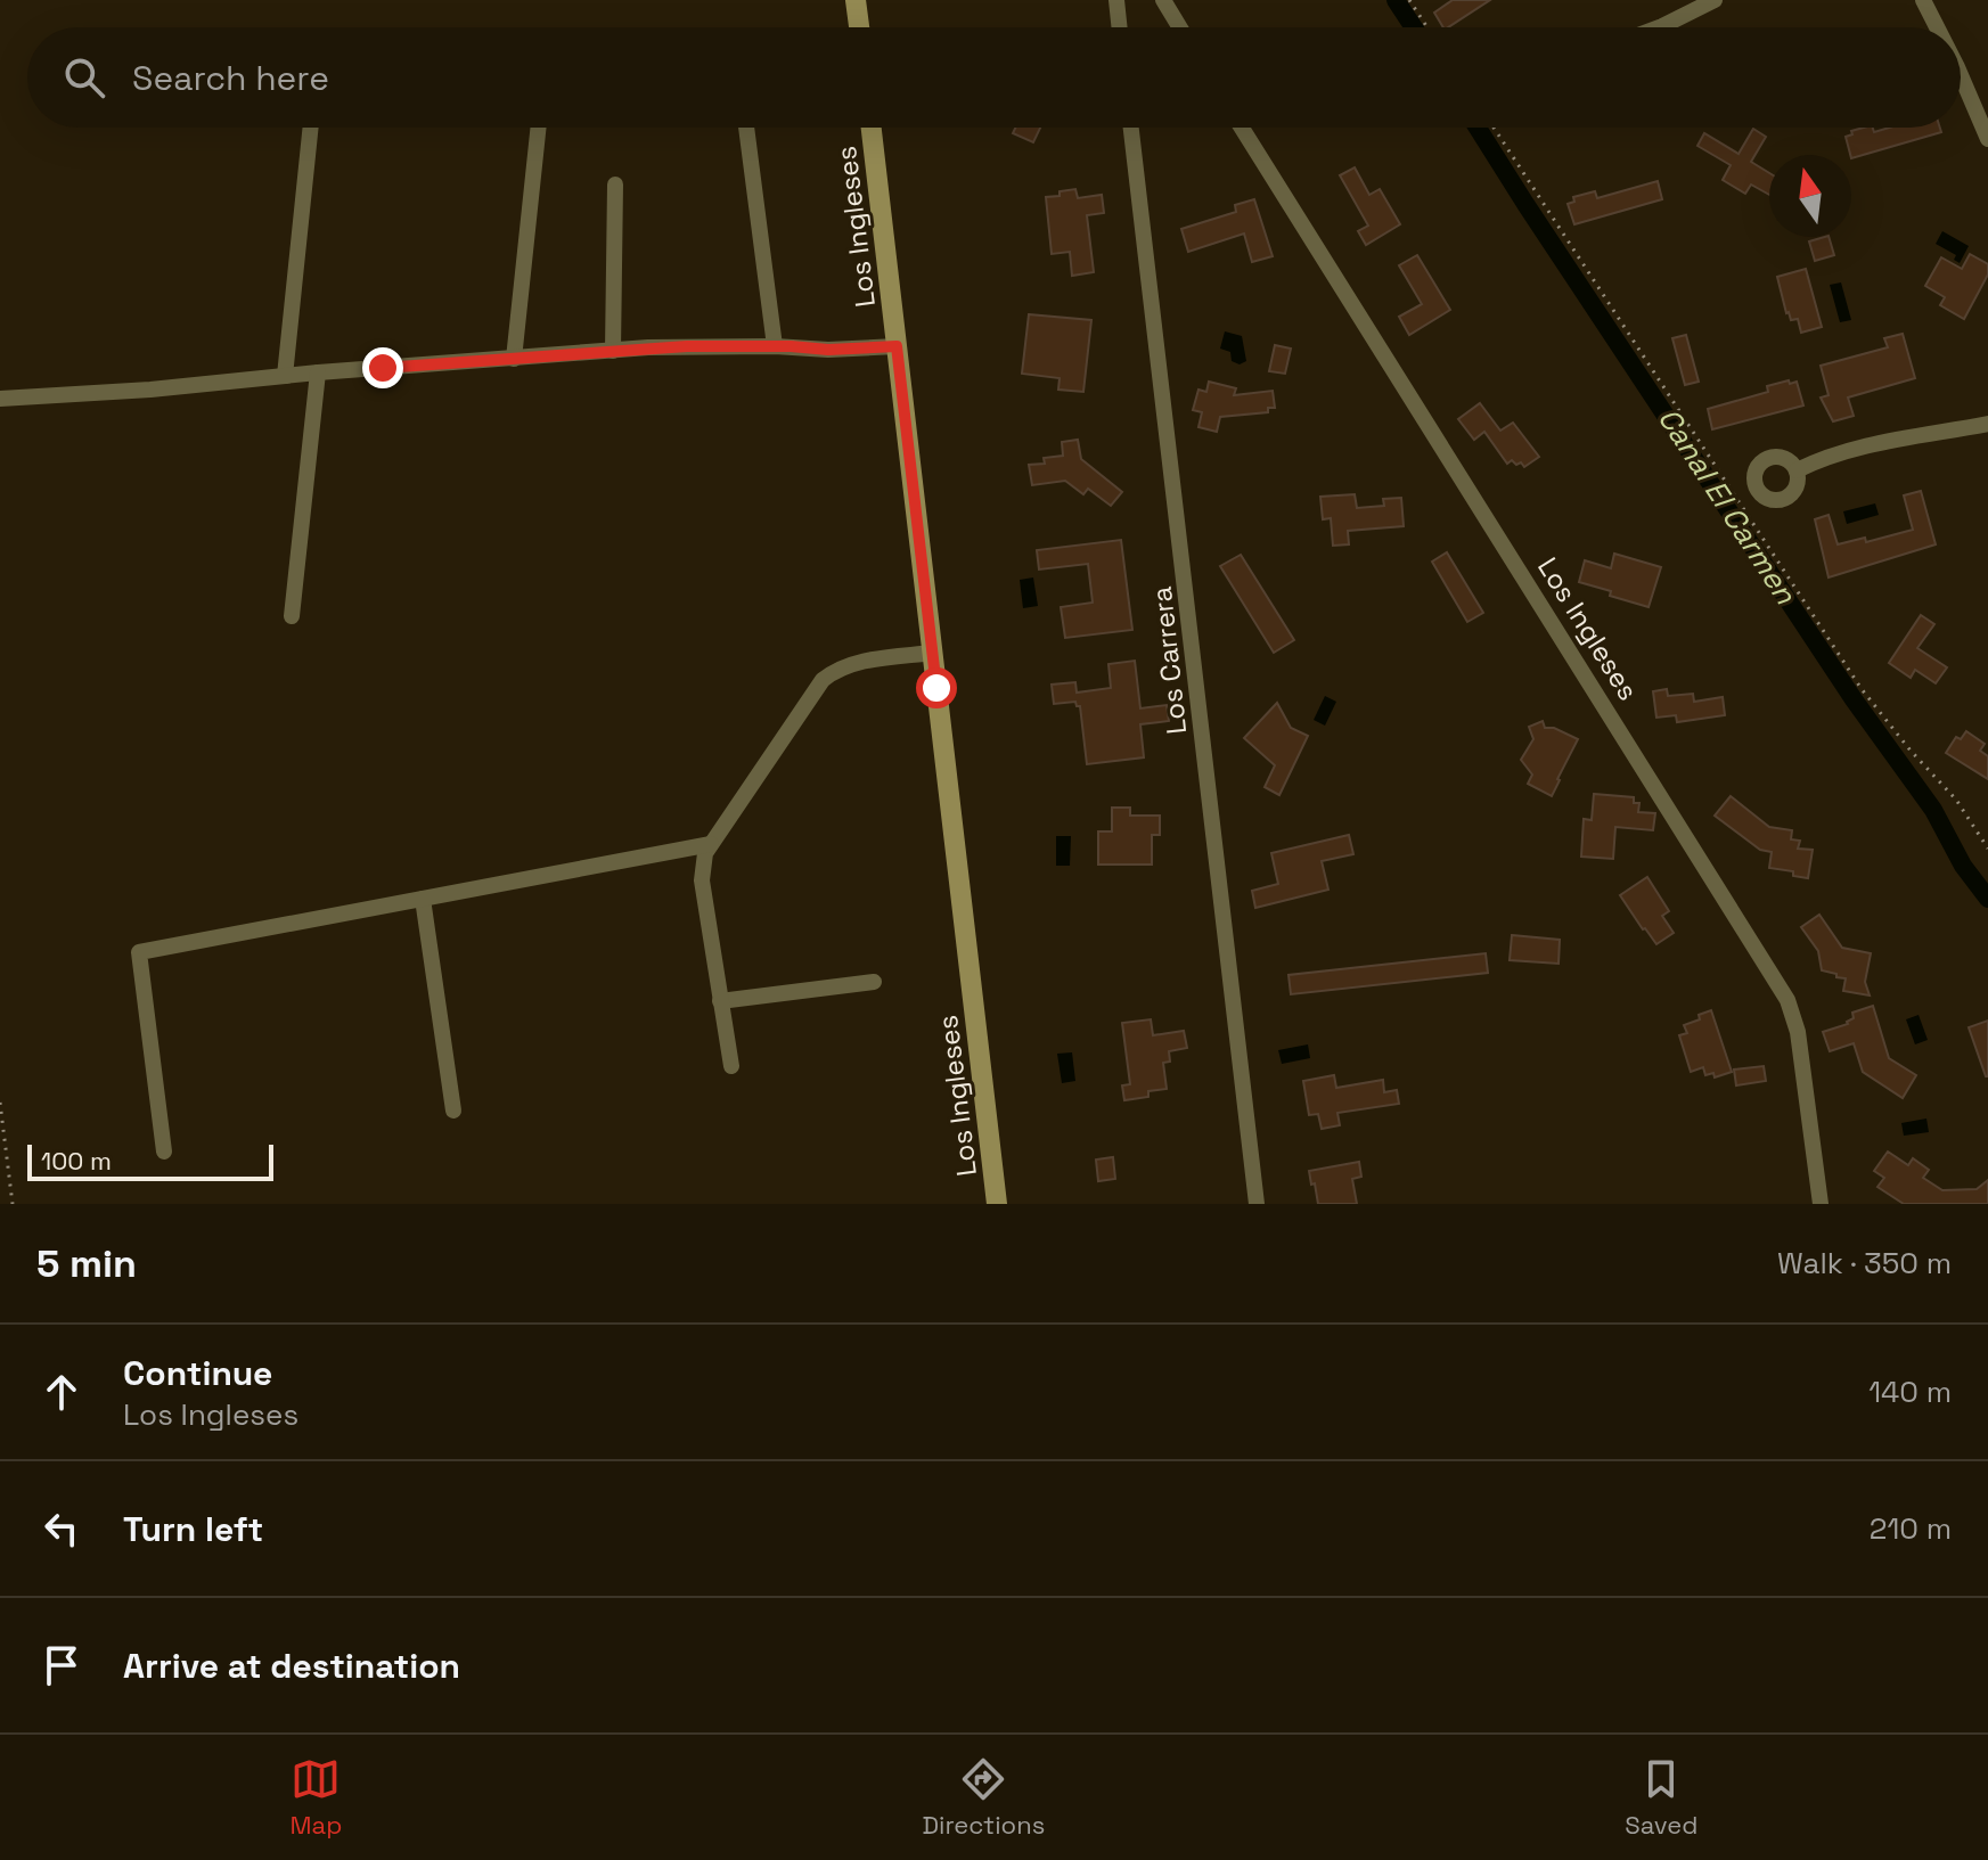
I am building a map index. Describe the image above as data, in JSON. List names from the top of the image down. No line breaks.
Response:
{"streets":{"street":["Los Ingleses","Los Carrera"]},"water":["Canal El Carmen"],"scale_bar":"100 m","north":"top","page":{"search":"Search here","scale":"100 m","heading":["5 min","Walk · 350 m"],"list":[["Continue","Los Ingleses","140 m"],["Turn left","210 m"],"Arrive at destination"],"nav":["Map","Directions","Saved"]}}
